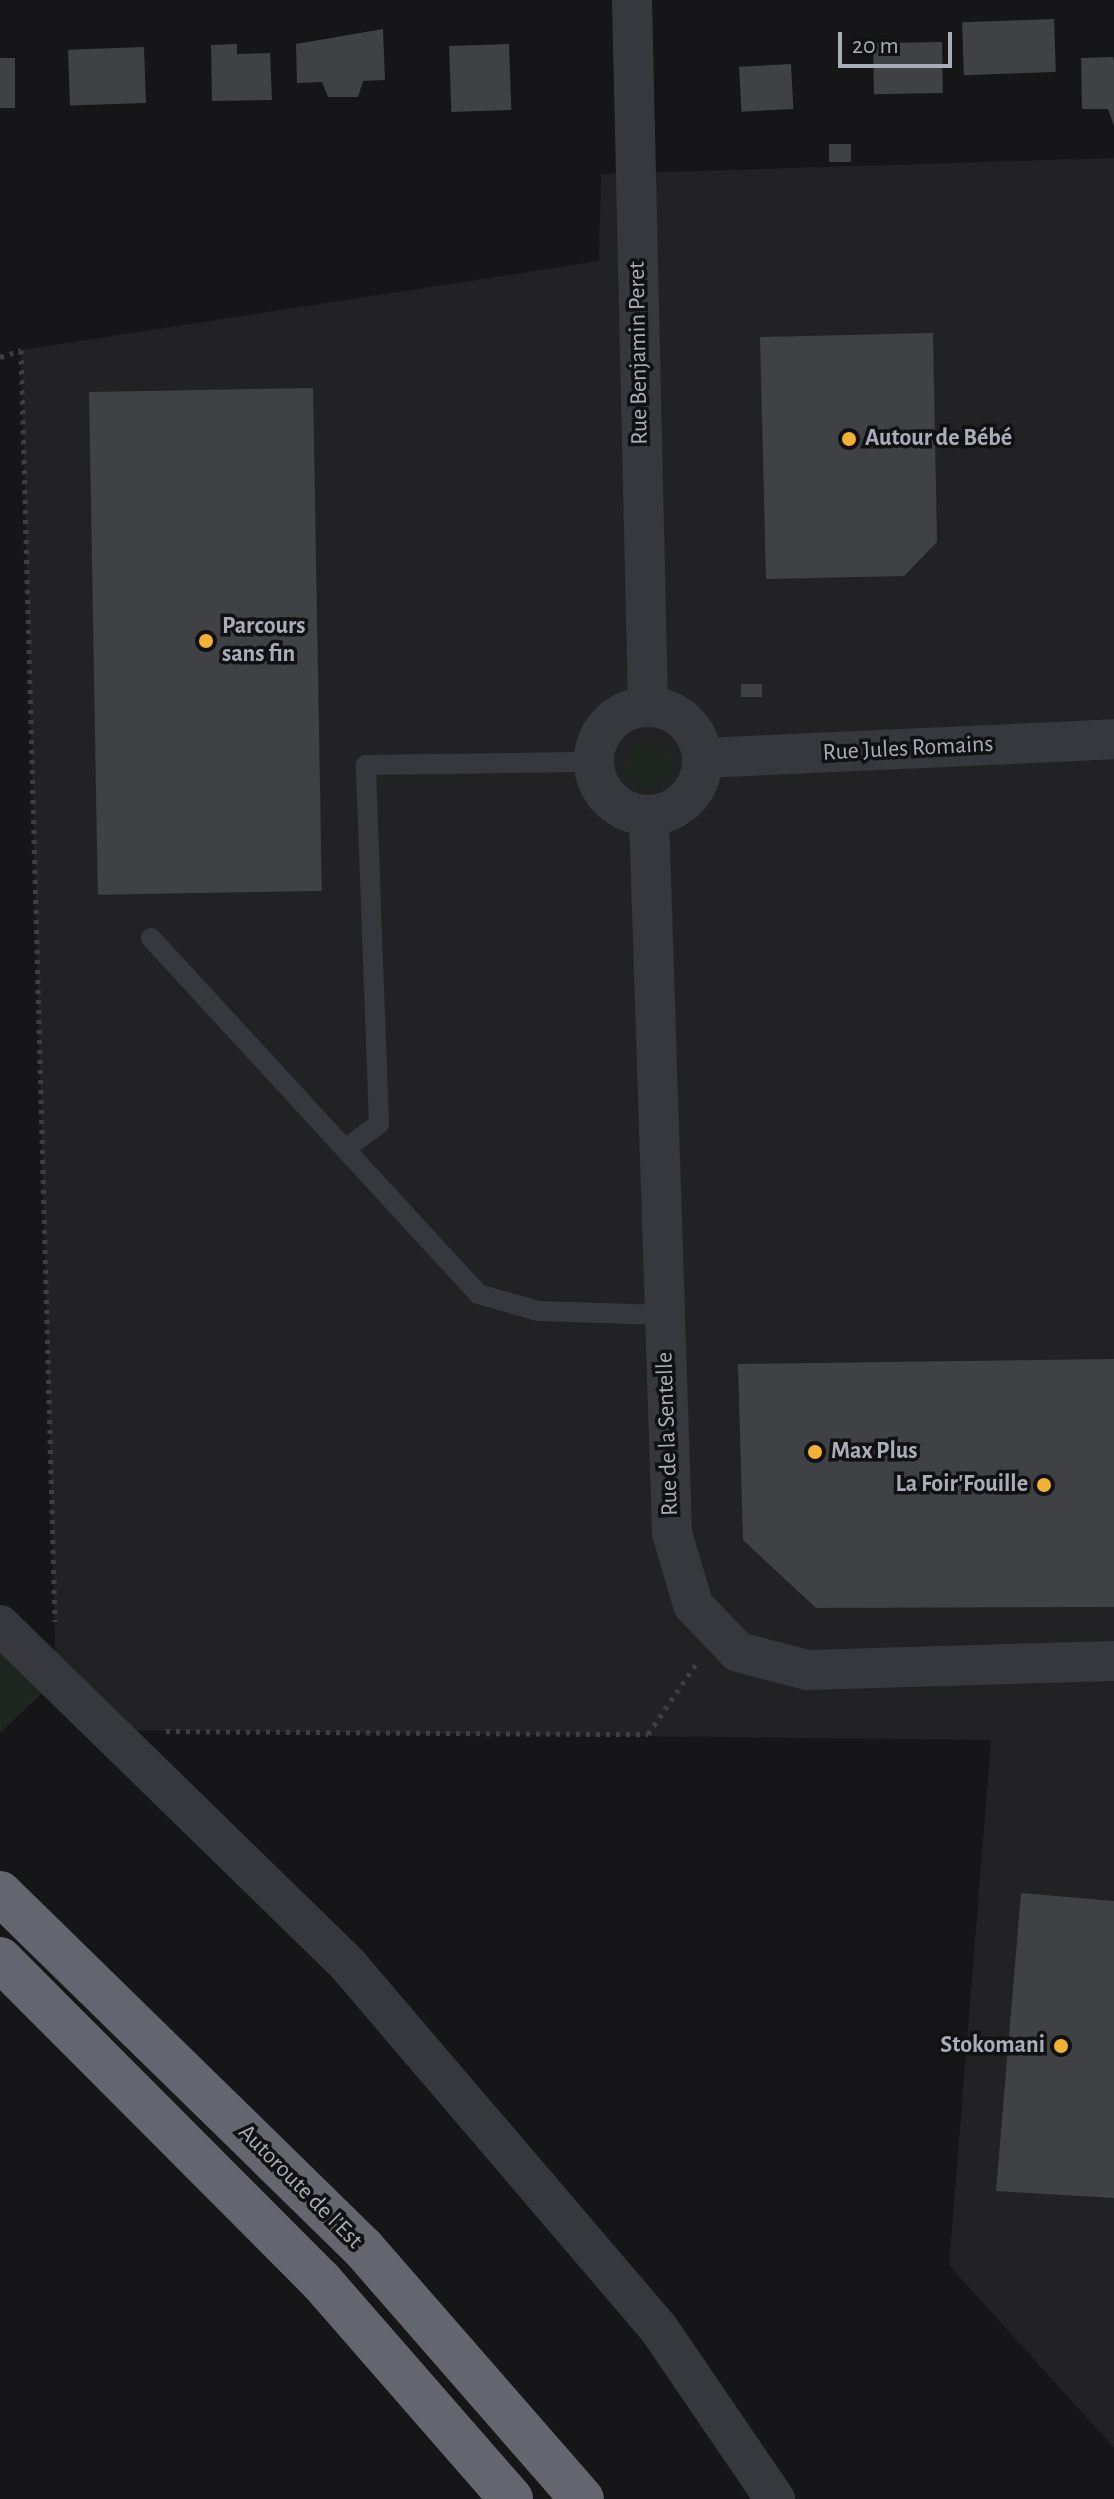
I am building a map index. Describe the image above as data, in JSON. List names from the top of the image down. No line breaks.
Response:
{"streets":{"highway":["Autoroute de l’Est"],"street":["Rue Benjamin Peret","Rue Jules Romains","Rue de la Sentelle"]},"crossings":[["Rue Benjamin Peret","Rue Jules Romains"],["Rue Benjamin Peret","Rue de la Sentelle"],["Rue Jules Romains","Rue de la Sentelle"]],"places":["Autour de Bébé","Parcours sans fin","Max Plus","La Foir'Fouille","Stokomani"],"scale_bar":"20 m"}
